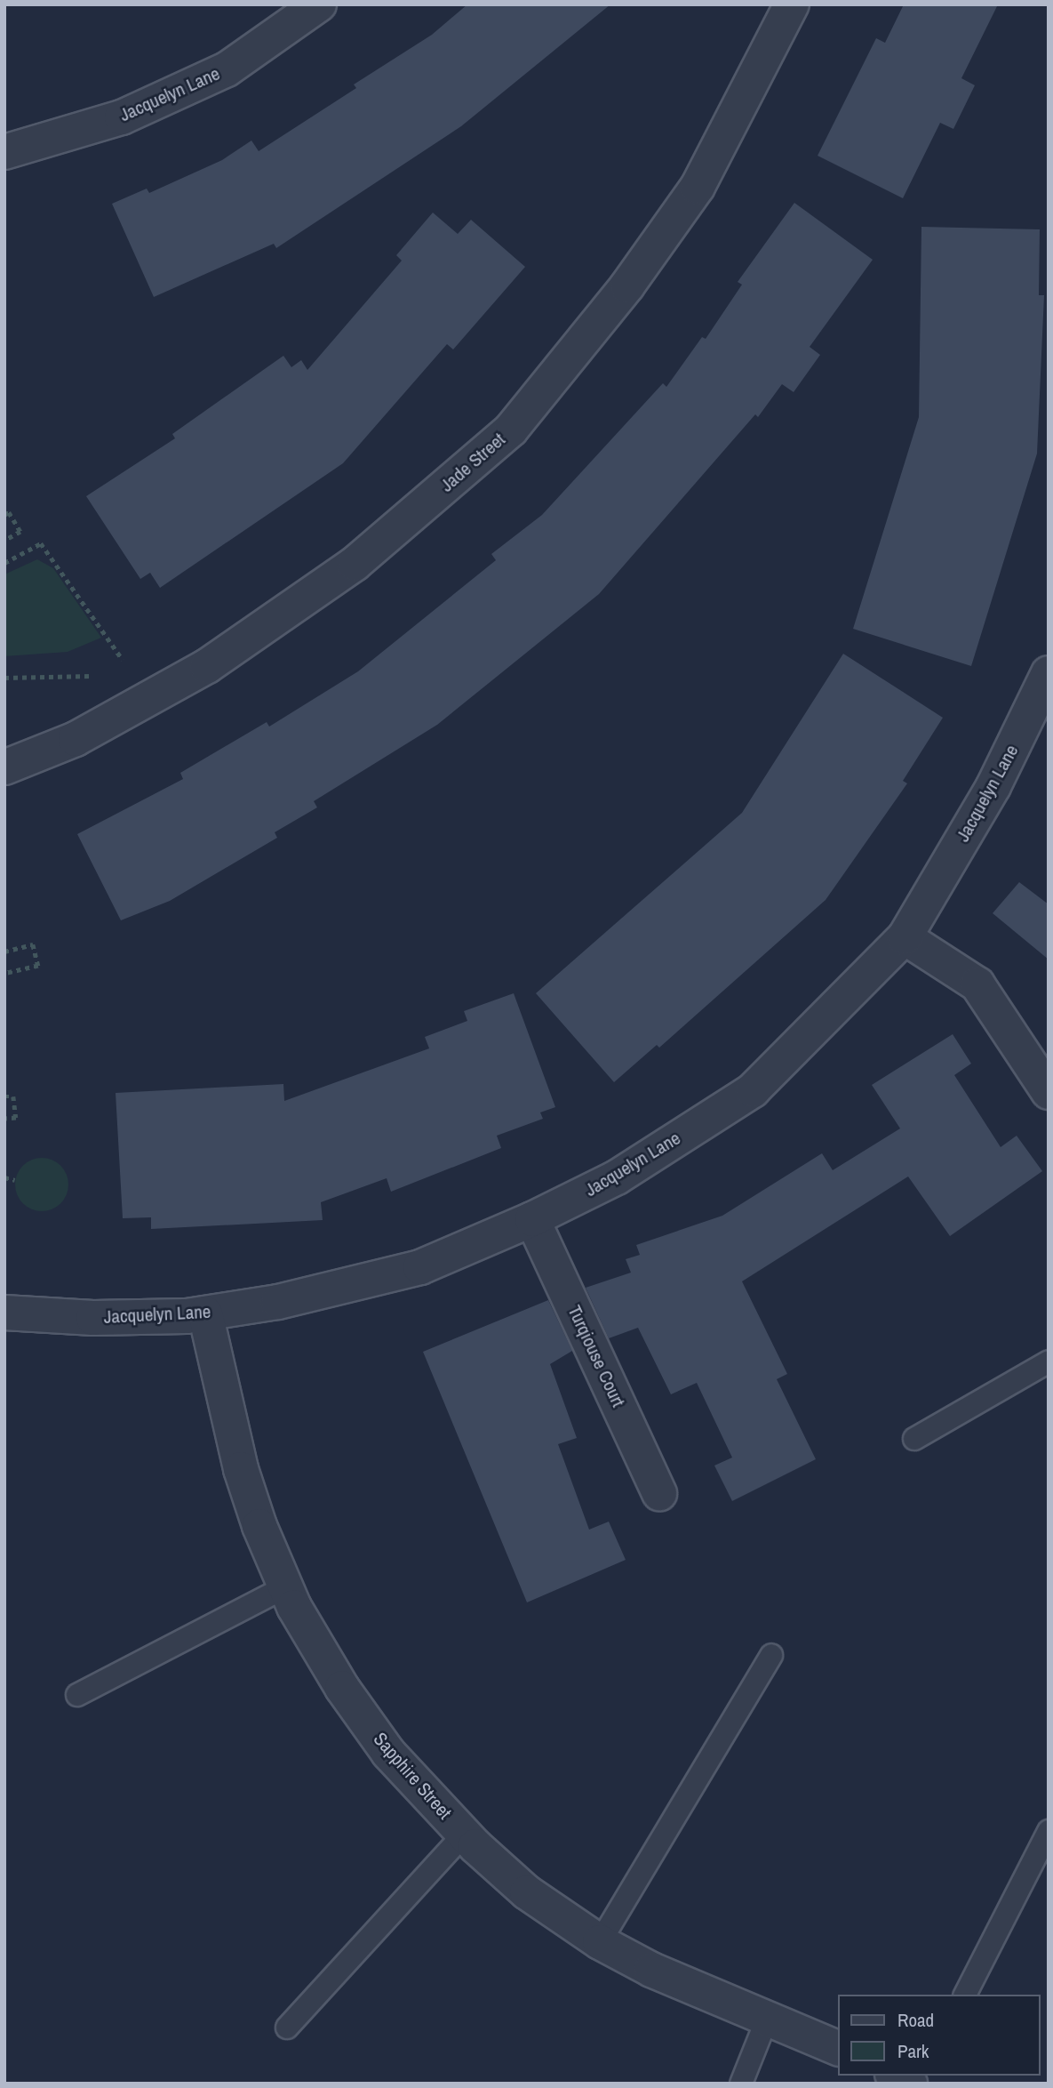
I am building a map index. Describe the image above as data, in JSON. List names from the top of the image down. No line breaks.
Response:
{"streets":{"street":["Jacquelyn Lane","Jade Street","Turqiouse Court","Sapphire Street"]},"crossings":[["Jacquelyn Lane","Turqiouse Court"],["Jacquelyn Lane","Sapphire Street"]],"legend":["Road","Park"]}
